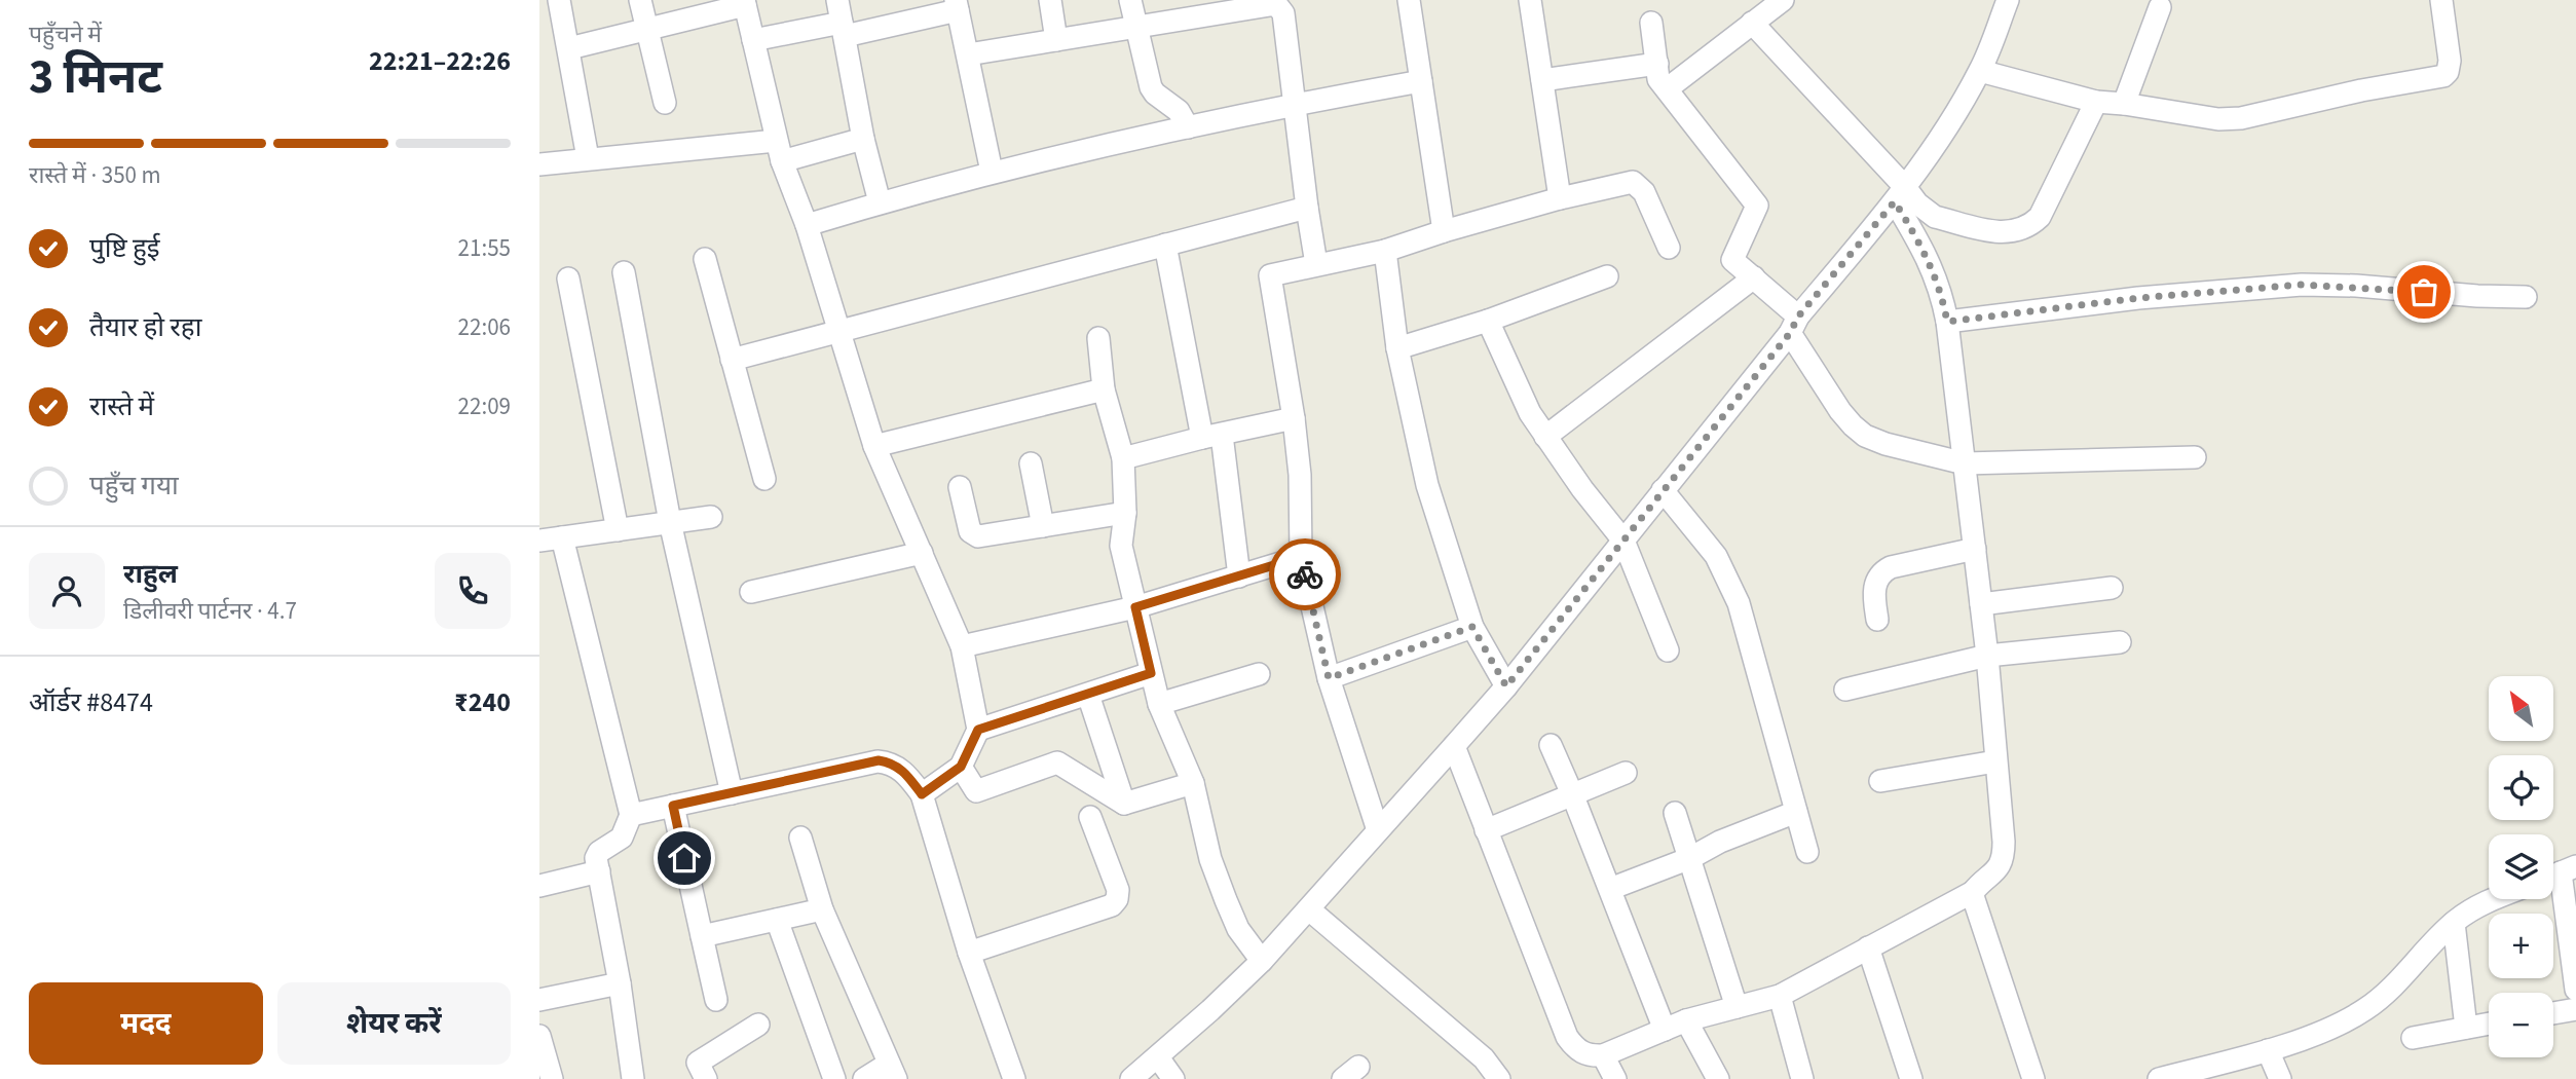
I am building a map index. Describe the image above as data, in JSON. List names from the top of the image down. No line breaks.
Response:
{"north":"top left","page":{"heading":["3 मिनट","पहुँचने में","22:21–22:26"],"panel":["राहुल","डिलीवरी पार्टनर · 4.7","ऑर्डर #8474","₹240"],"bar":"रास्ते में · 350 m","list":[["पुष्टि हुई","21:55"],["तैयार हो रहा","22:06"],["रास्ते में","22:09"],"पहुँच गया"],"map_buttons":["+","−"],"buttons":["मदद","शेयर करें"]}}
